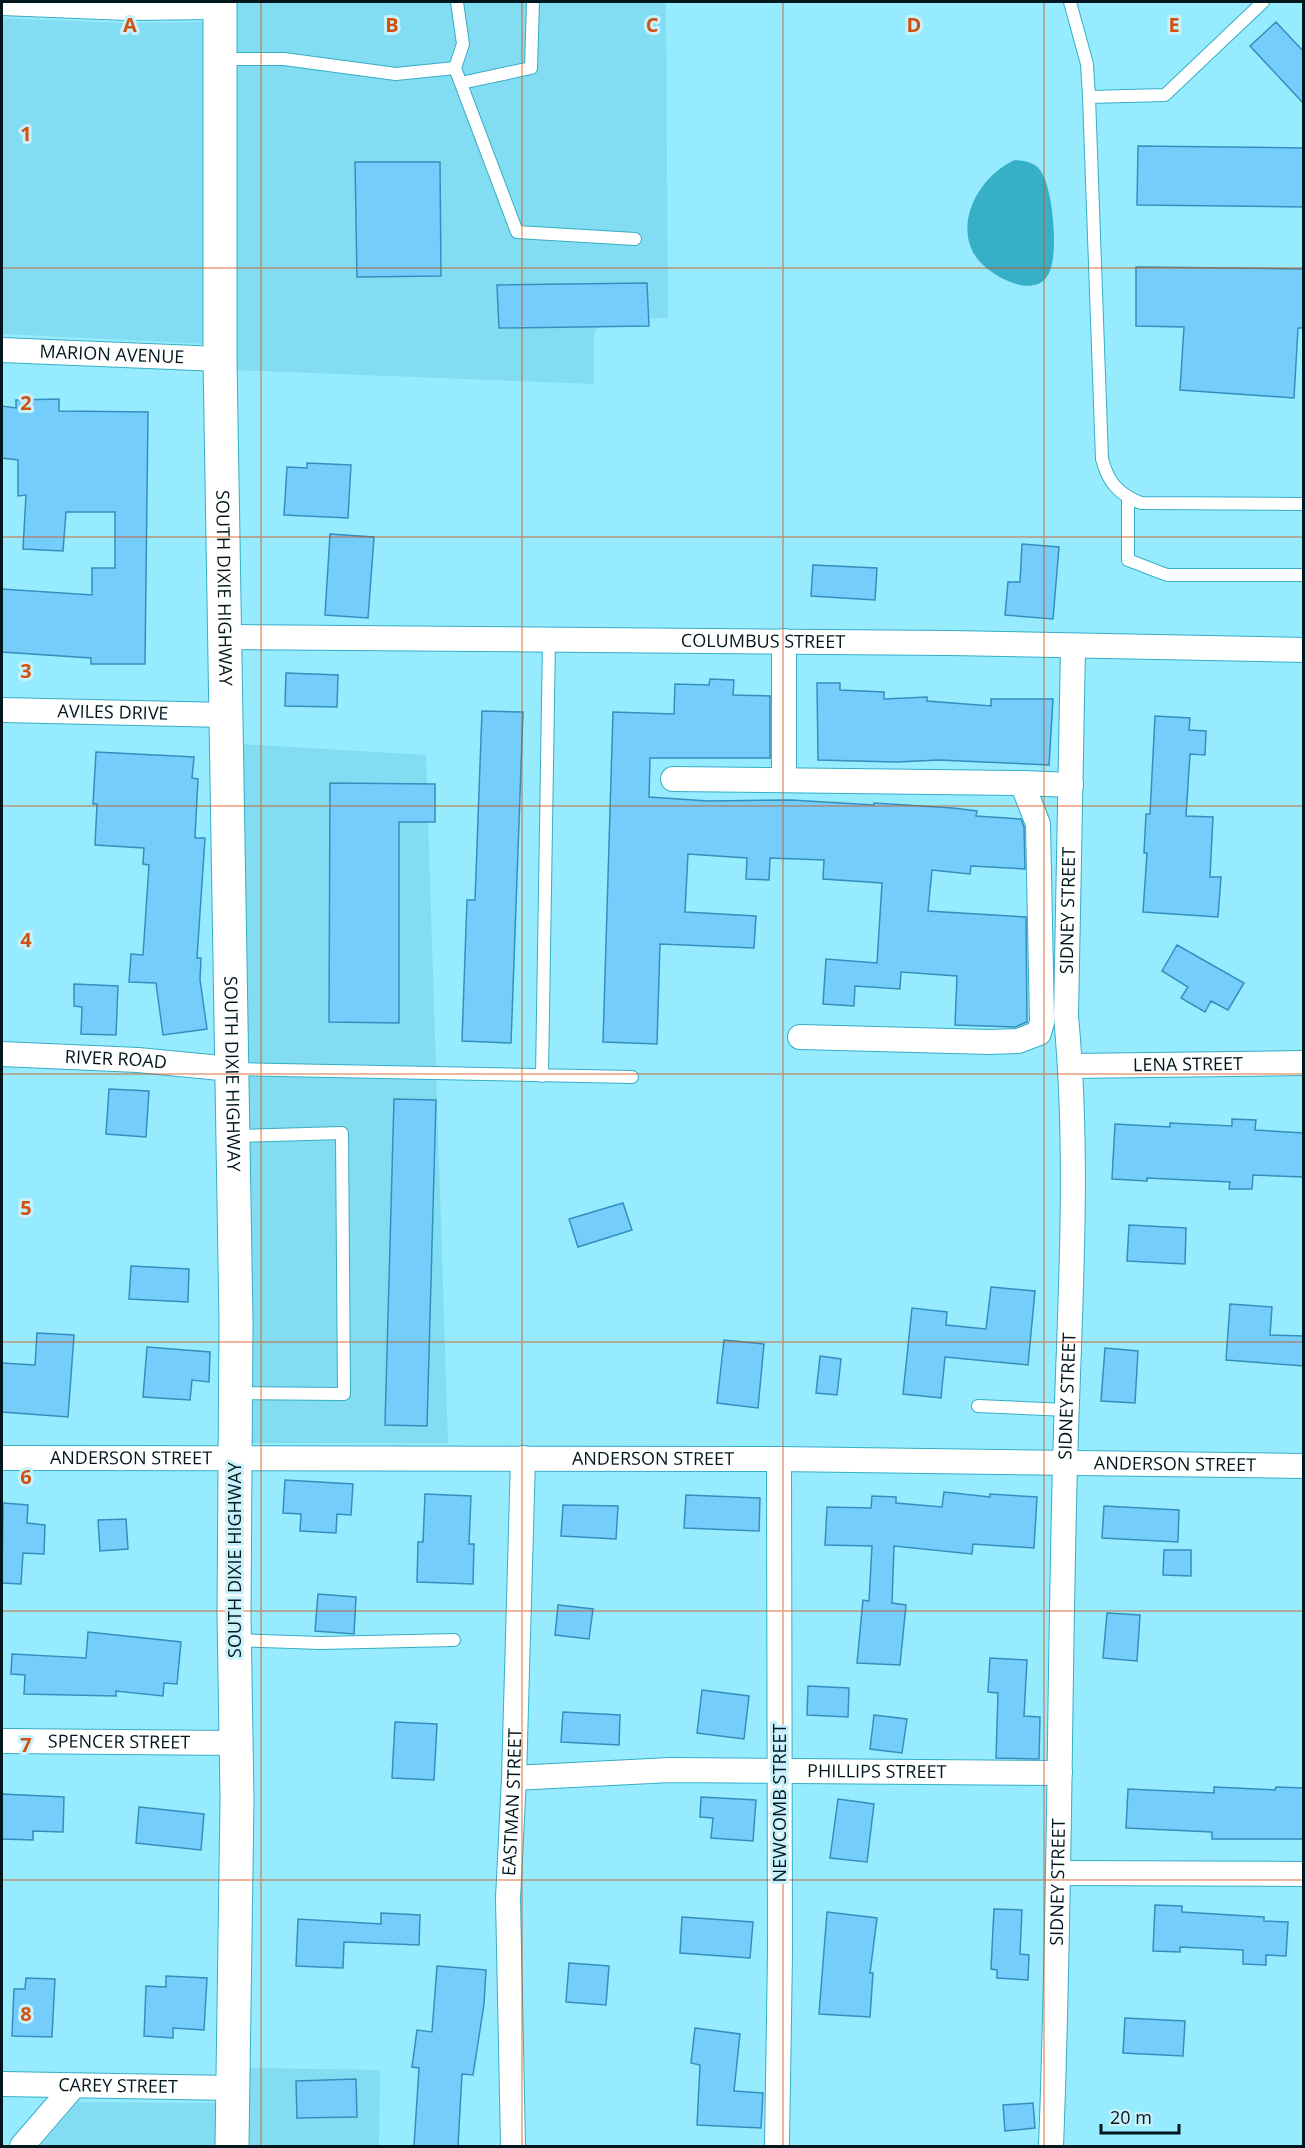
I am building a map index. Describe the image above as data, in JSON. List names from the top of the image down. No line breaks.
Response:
{"streets":{"main road":["SOUTH DIXIE HIGHWAY"],"street":["MARION AVENUE","COLUMBUS STREET","AVILES DRIVE","SIDNEY STREET","RIVER ROAD","LENA STREET","ANDERSON STREET","SPENCER STREET","PHILLIPS STREET","EASTMAN STREET","NEWCOMB STREET","CAREY STREET"]},"crossings":[["MARION AVENUE","SOUTH DIXIE HIGHWAY"],["SOUTH DIXIE HIGHWAY","COLUMBUS STREET"],["SOUTH DIXIE HIGHWAY","AVILES DRIVE"],["SOUTH DIXIE HIGHWAY","RIVER ROAD"],["SOUTH DIXIE HIGHWAY","ANDERSON STREET"],["SOUTH DIXIE HIGHWAY","SPENCER STREET"],["SOUTH DIXIE HIGHWAY","CAREY STREET"],["COLUMBUS STREET","SIDNEY STREET"],["SIDNEY STREET","LENA STREET"],["SIDNEY STREET","ANDERSON STREET"],["SIDNEY STREET","PHILLIPS STREET"],["ANDERSON STREET","EASTMAN STREET"],["ANDERSON STREET","NEWCOMB STREET"],["PHILLIPS STREET","EASTMAN STREET"],["PHILLIPS STREET","NEWCOMB STREET"]],"scale_bar":"20 m","grid":{"columns":["A","B","C","D","E"],"rows":["1","2","3","4","5","6","7","8"]}}
